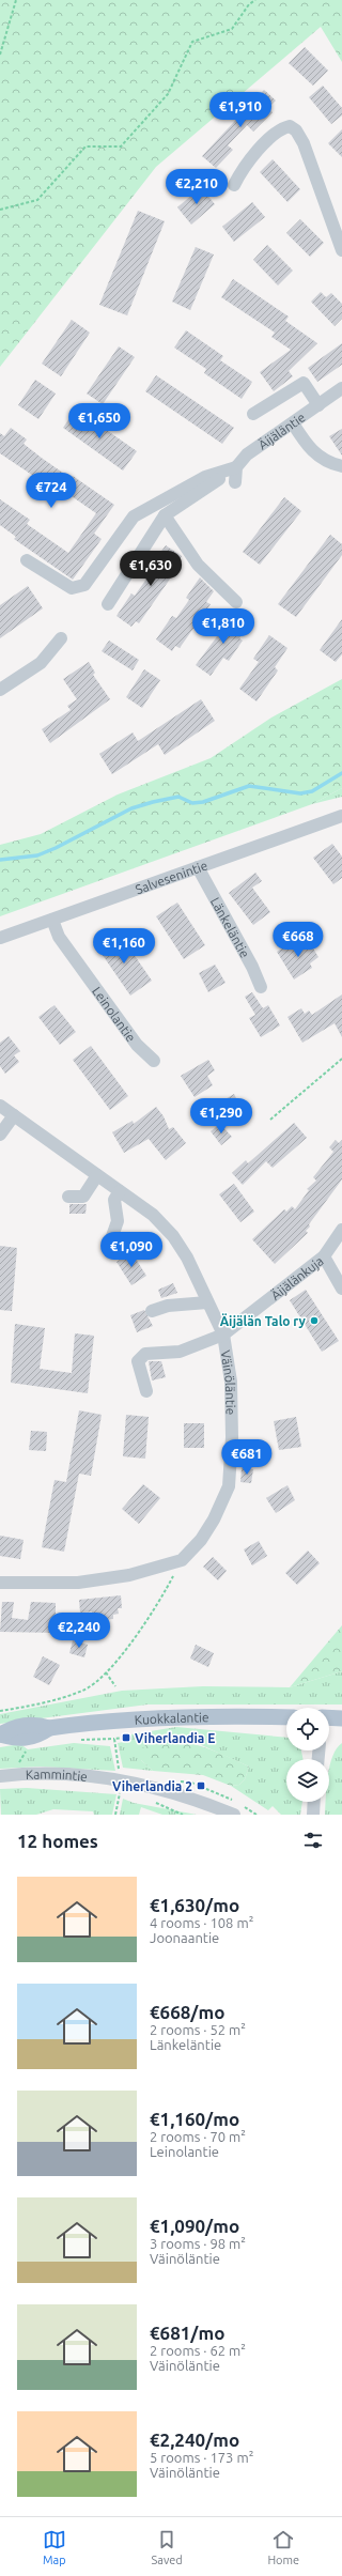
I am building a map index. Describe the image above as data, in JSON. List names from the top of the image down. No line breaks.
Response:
{"streets":{"main road":["Kuokkalantie"],"street":["Äijäläntie","Salvesenintie","Länkeläntie","Leinolantie","Äijälänkuja","Väinöläntie","Kammintie"]},"crossings":[["Salvesenintie","Länkeläntie"],["Salvesenintie","Leinolantie"],["Äijälänkuja","Väinöläntie"]],"places":{"other":["Äijälän Talo ry"],"transit":["Viherlandia E","Viherlandia 2"]},"page":{"price":["€1,910","€2,210","€1,650","€724","€1,630","€1,810","€668","€1,160","€1,290","€1,090","€681","€2,240"],"heading":"12 homes","list":[{"name":"€1,630/mo","note":"4 rooms · 108 m² · Joonaantie"},{"name":"€668/mo","note":"2 rooms · 52 m² · Länkeläntie"},{"name":"€1,160/mo","note":"2 rooms · 70 m² · Leinolantie"},{"name":"€1,090/mo","note":"3 rooms · 98 m² · Väinöläntie"},{"name":"€681/mo","note":"2 rooms · 62 m² · Väinöläntie"},{"name":"€2,240/mo","note":"5 rooms · 173 m² · Väinöläntie"}],"tabs":["Map","Saved","Home"]}}
